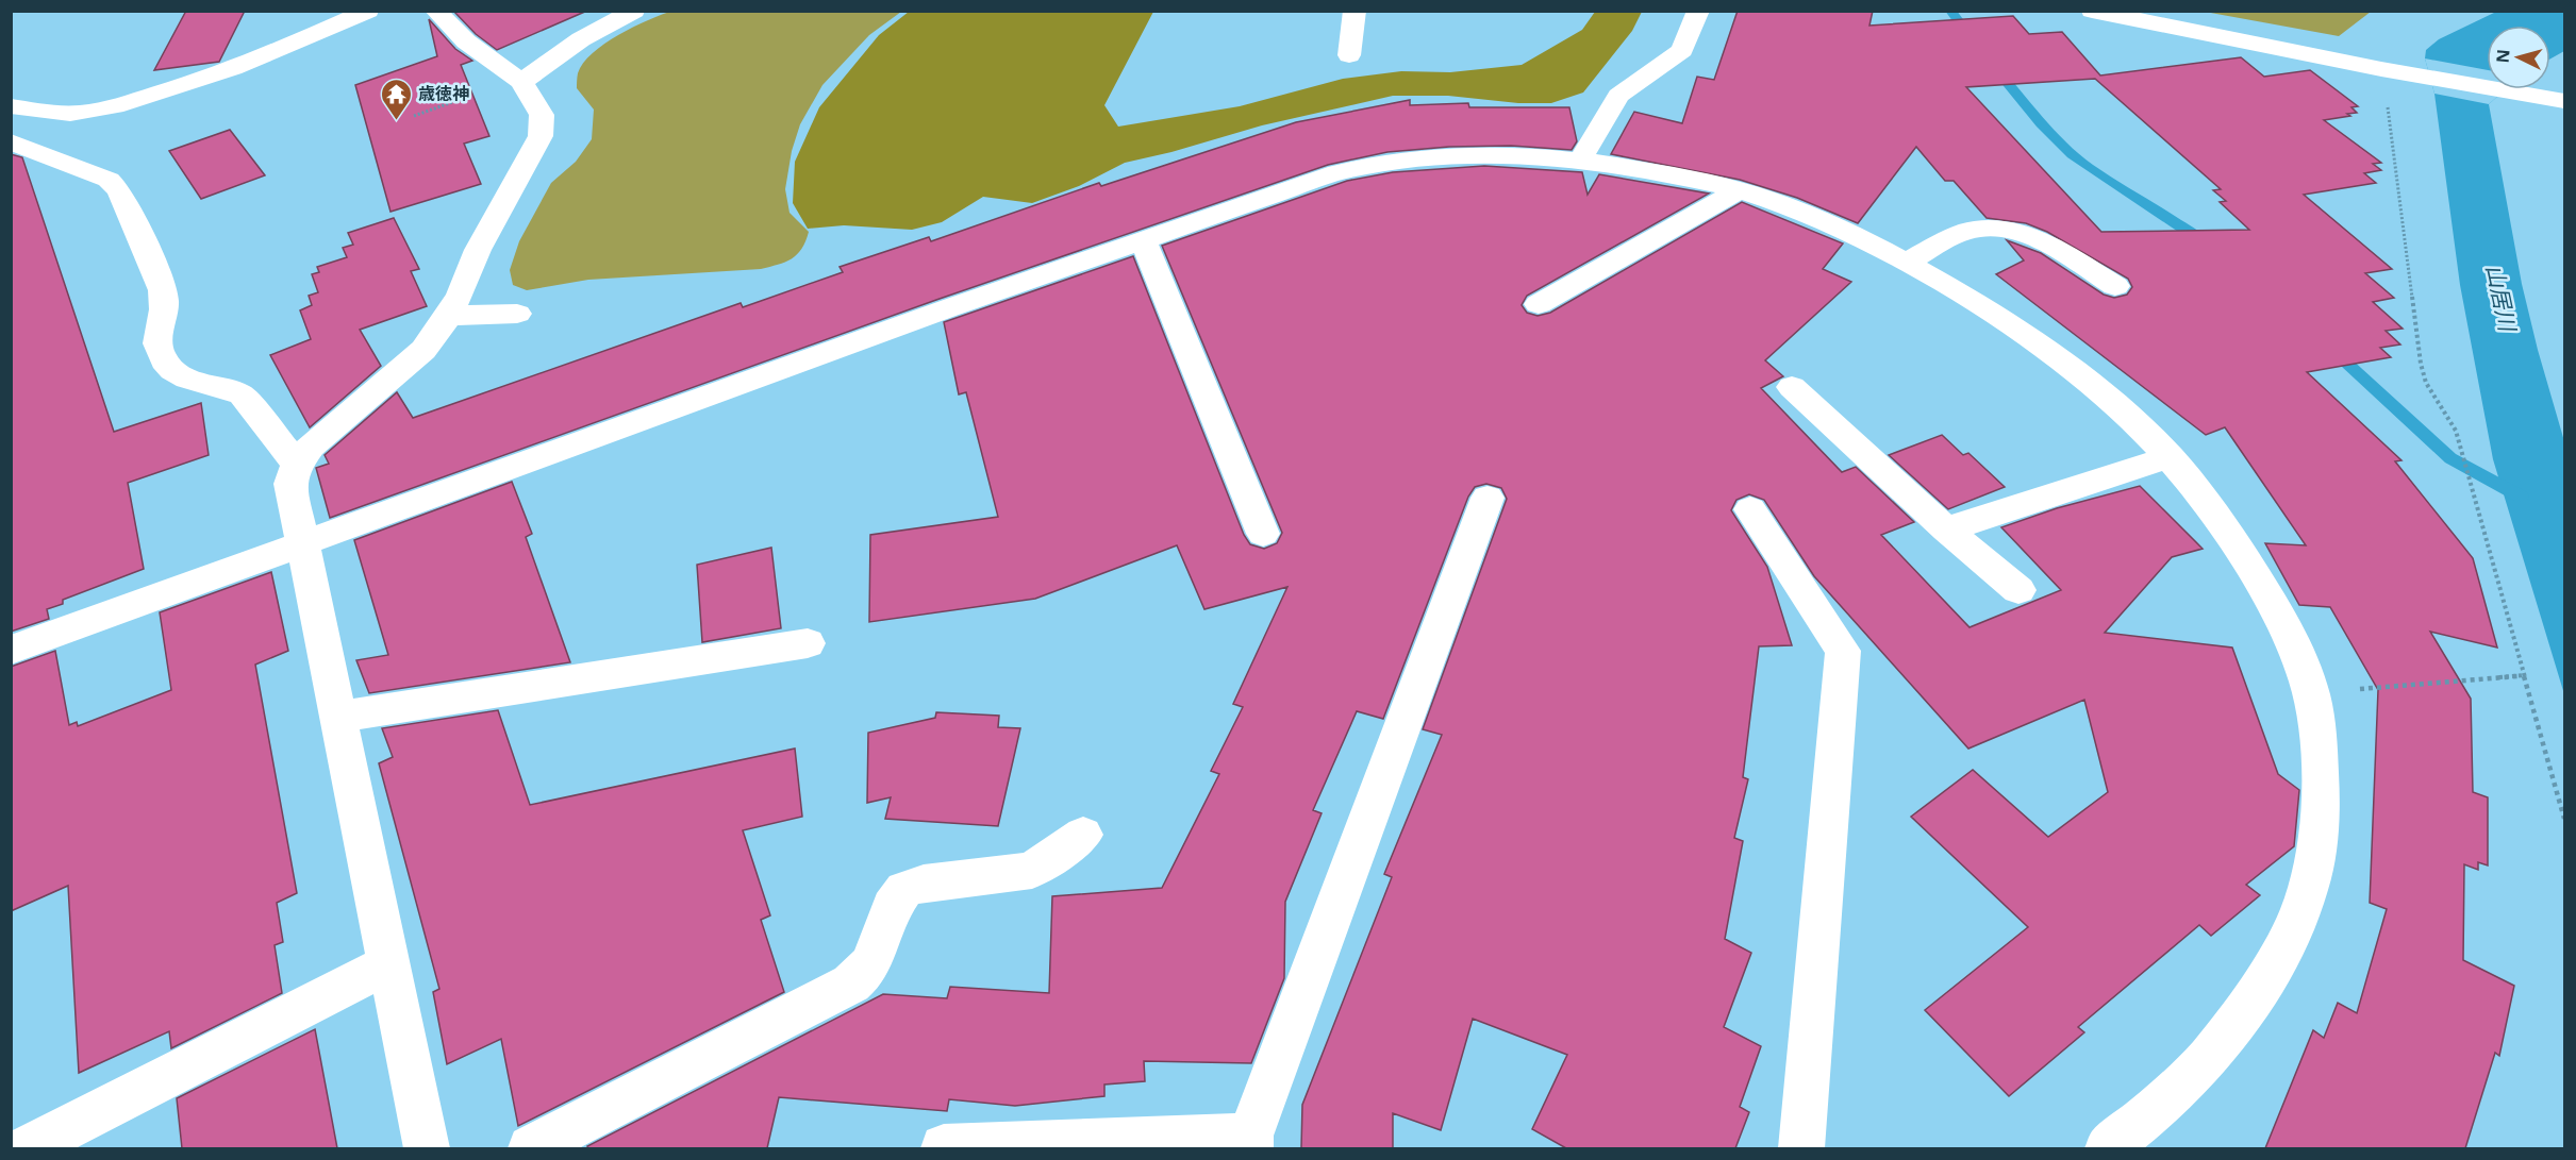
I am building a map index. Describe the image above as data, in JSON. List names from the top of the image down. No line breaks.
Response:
{"water":["山居川"],"places":{"temple":["歳徳神"]},"north":"left"}
